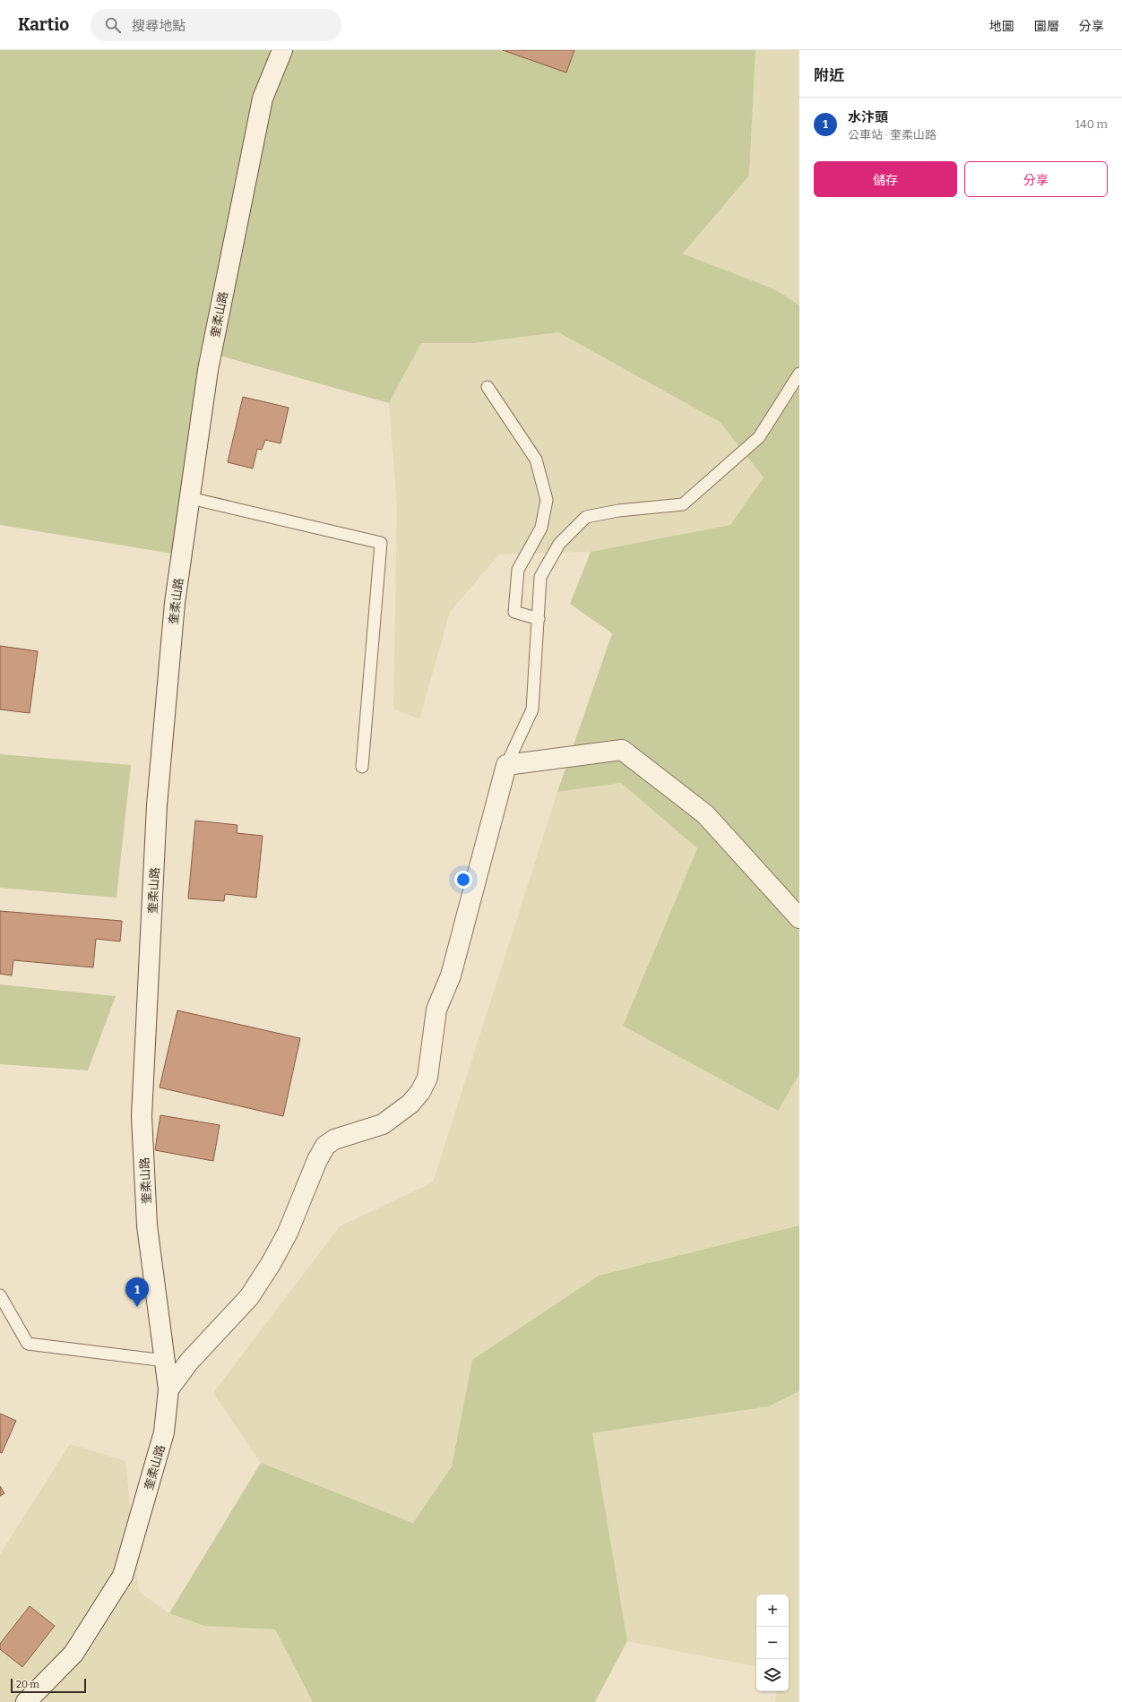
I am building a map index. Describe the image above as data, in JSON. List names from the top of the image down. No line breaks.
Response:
{"streets":{"street":["奎柔山路"]},"scale_bar":"20 m","page":{"header":"Kartio","search":"搜尋地點","nav":["地圖","圖層","分享"],"heading":"附近","list":[{"mark":"1","name":"水汴頭","note":"公車站 · 奎柔山路","value":"140 m"}],"buttons":["儲存","分享"],"pins":"1","map_buttons":["+","−"],"scale":"20 m"}}
